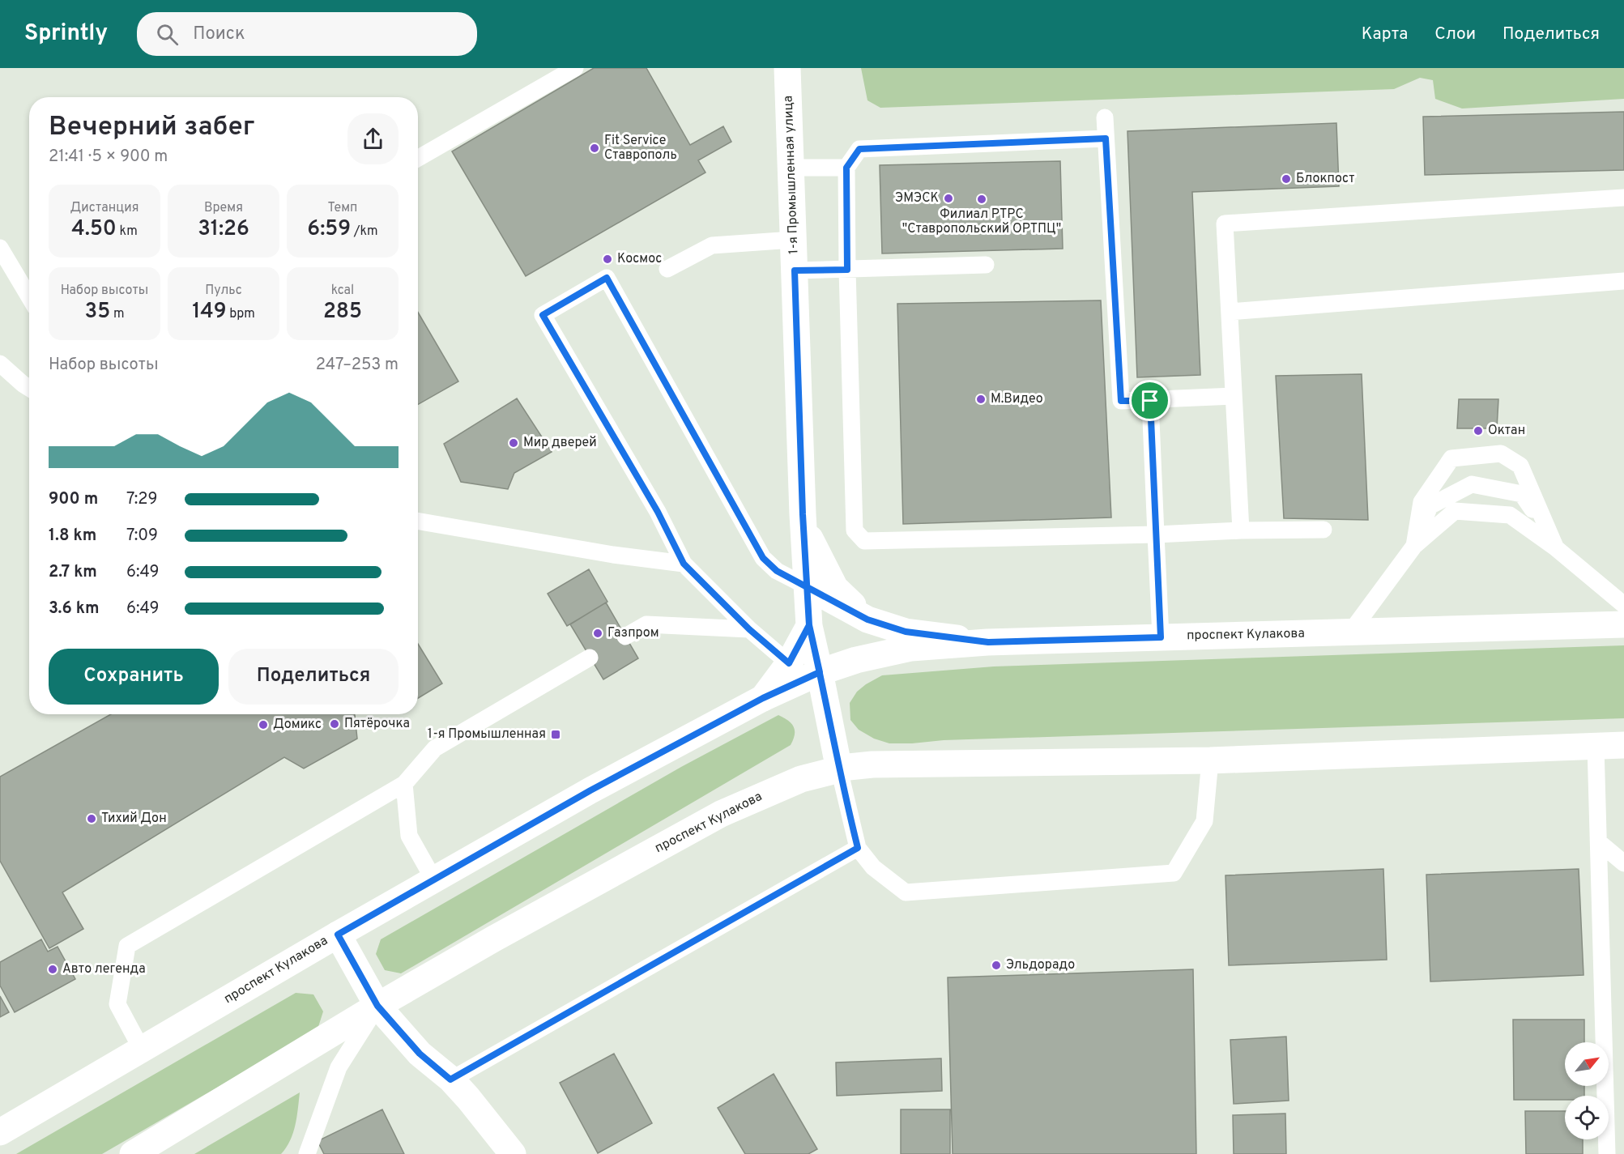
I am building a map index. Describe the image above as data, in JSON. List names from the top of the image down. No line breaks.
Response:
{"streets":{"main road":["1-я Промышленная улица","проспект Кулакова"]},"places":{"other":["Fit Service Ставрополь","Блокпост","ЭМЭСК","Филиал РТРС \"Ставропольский ОРТПЦ\"","Космос","М.Видео","Октан","Мир дверей","Газпром","Пятёрочка","Домикс","Тихий Дон","Эльдорадо","Авто легенда"],"transit":["1-я Промышленная"]},"north":"top right","page":{"header":"Sprintly","search":"Поиск","nav":["Карта","Слои","Поделиться"],"heading":["Вечерний забег","21:41 · 5 × 900 m"],"stats":[["Дистанция","4.50 km"],["Время","31:26"],["Темп","6:59 /km"],["Набор высоты","35 m"],["Пульс","149 bpm"],["kcal","285"]],"chart":["Набор высоты","247–253 m"],"list":[{"name":"900 m","note":"7:29"},{"name":"1.8 km","note":"7:09"},{"name":"2.7 km","note":"6:49"},{"name":"3.6 km","note":"6:49"}],"buttons":["Сохранить","Поделиться"]}}
